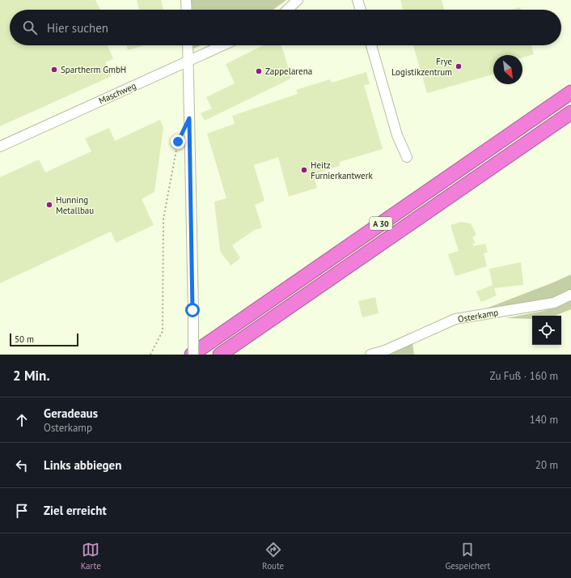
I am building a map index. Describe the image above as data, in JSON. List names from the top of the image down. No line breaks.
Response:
{"streets":{"highway":["A 30"],"street":["Maschweg","Osterkamp"]},"places":["Frye Logistikzentrum","Spartherm GmbH","Zappelarena","Heitz Furnierkantwerk","Hunning Metallbau"],"scale_bar":"50 m","north":"bottom right","page":{"search":"Hier suchen","scale":"50 m","heading":["2 Min.","Zu Fuß · 160 m"],"list":[["Geradeaus","Osterkamp","140 m"],["Links abbiegen","20 m"],"Ziel erreicht"],"nav":["Karte","Route","Gespeichert"]}}
